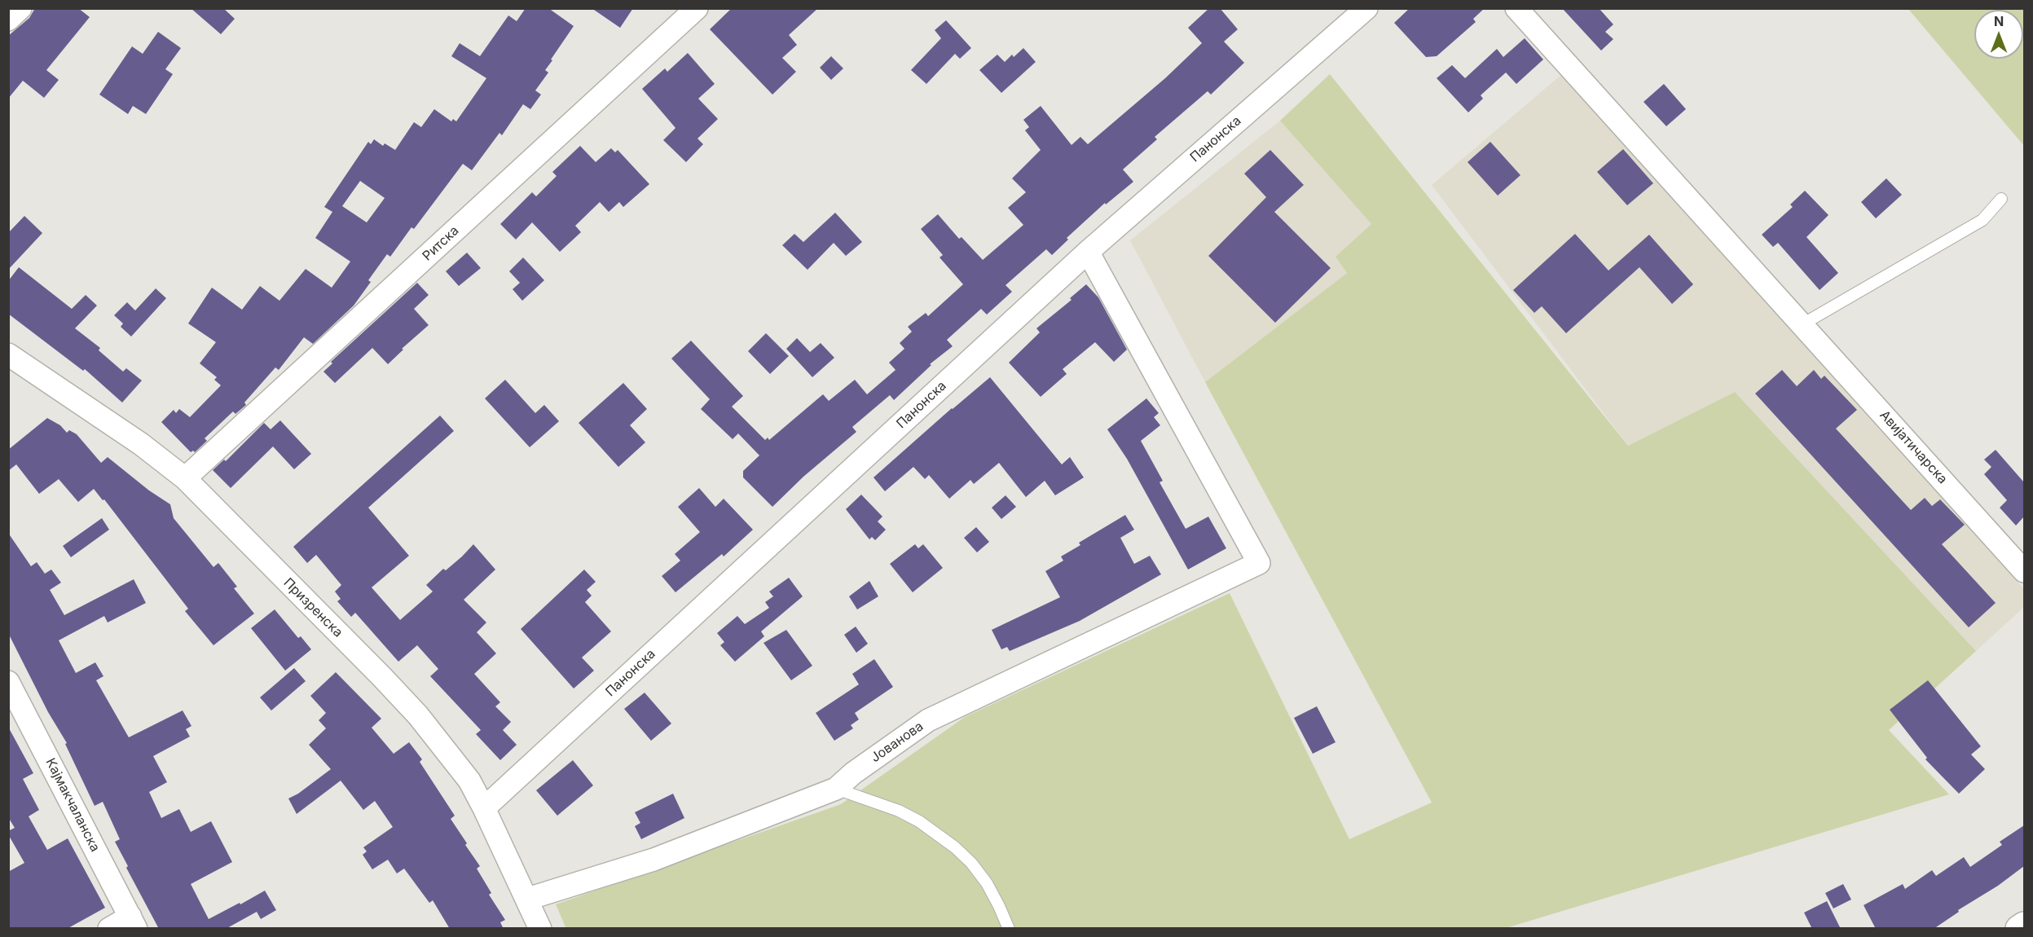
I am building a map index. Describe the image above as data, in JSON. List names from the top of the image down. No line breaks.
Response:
{"streets":{"street":["Панонска","Ритска","Авијатичарска","Призренска","Јованова","Кајмакчаланска"]},"crossings":[["Панонска","Призренска"],["Панонска","Јованова"],["Ритска","Призренска"],["Призренска","Јованова"]],"north":"top"}
